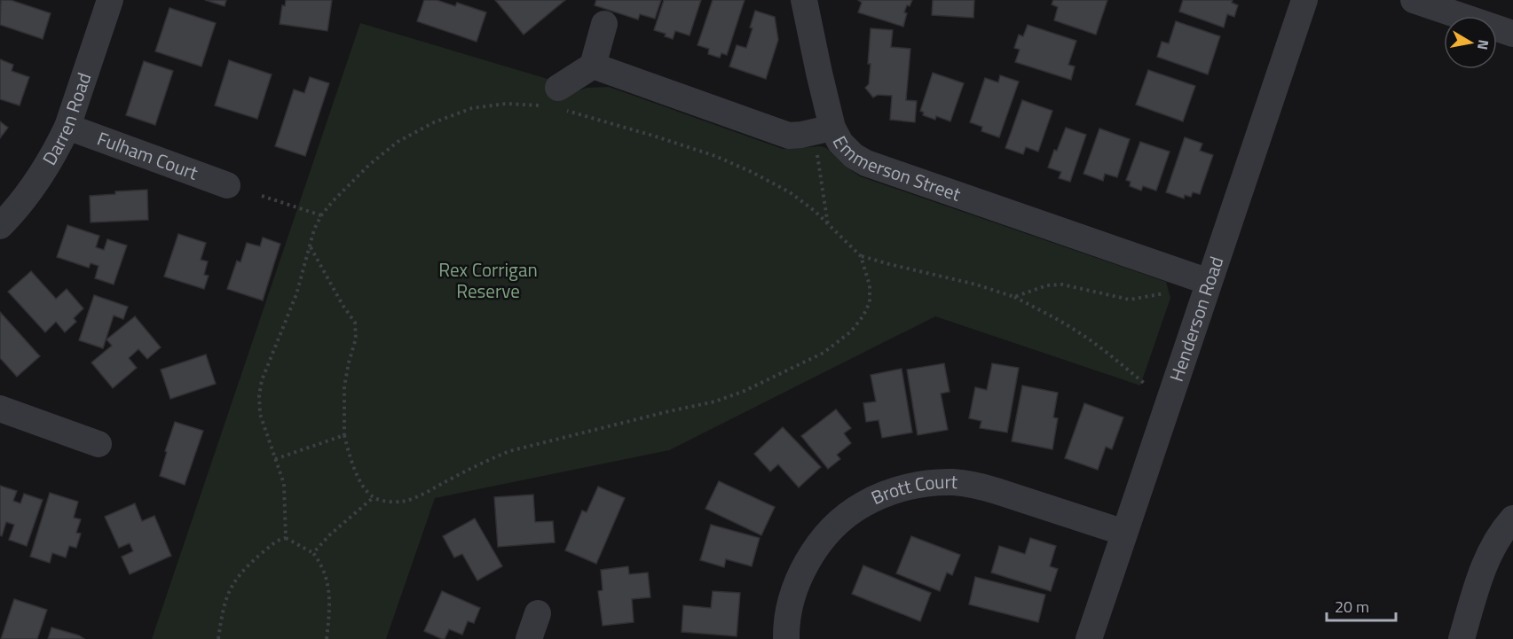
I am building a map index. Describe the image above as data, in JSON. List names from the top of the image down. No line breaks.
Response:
{"streets":{"street":["Darren Road","Fulham Court","Emmerson Street","Henderson Road","Brott Court"]},"crossings":[["Darren Road","Fulham Court"],["Emmerson Street","Henderson Road"],["Henderson Road","Brott Court"]],"parks":["Rex Corrigan Reserve"],"scale_bar":"20 m","north":"right"}
